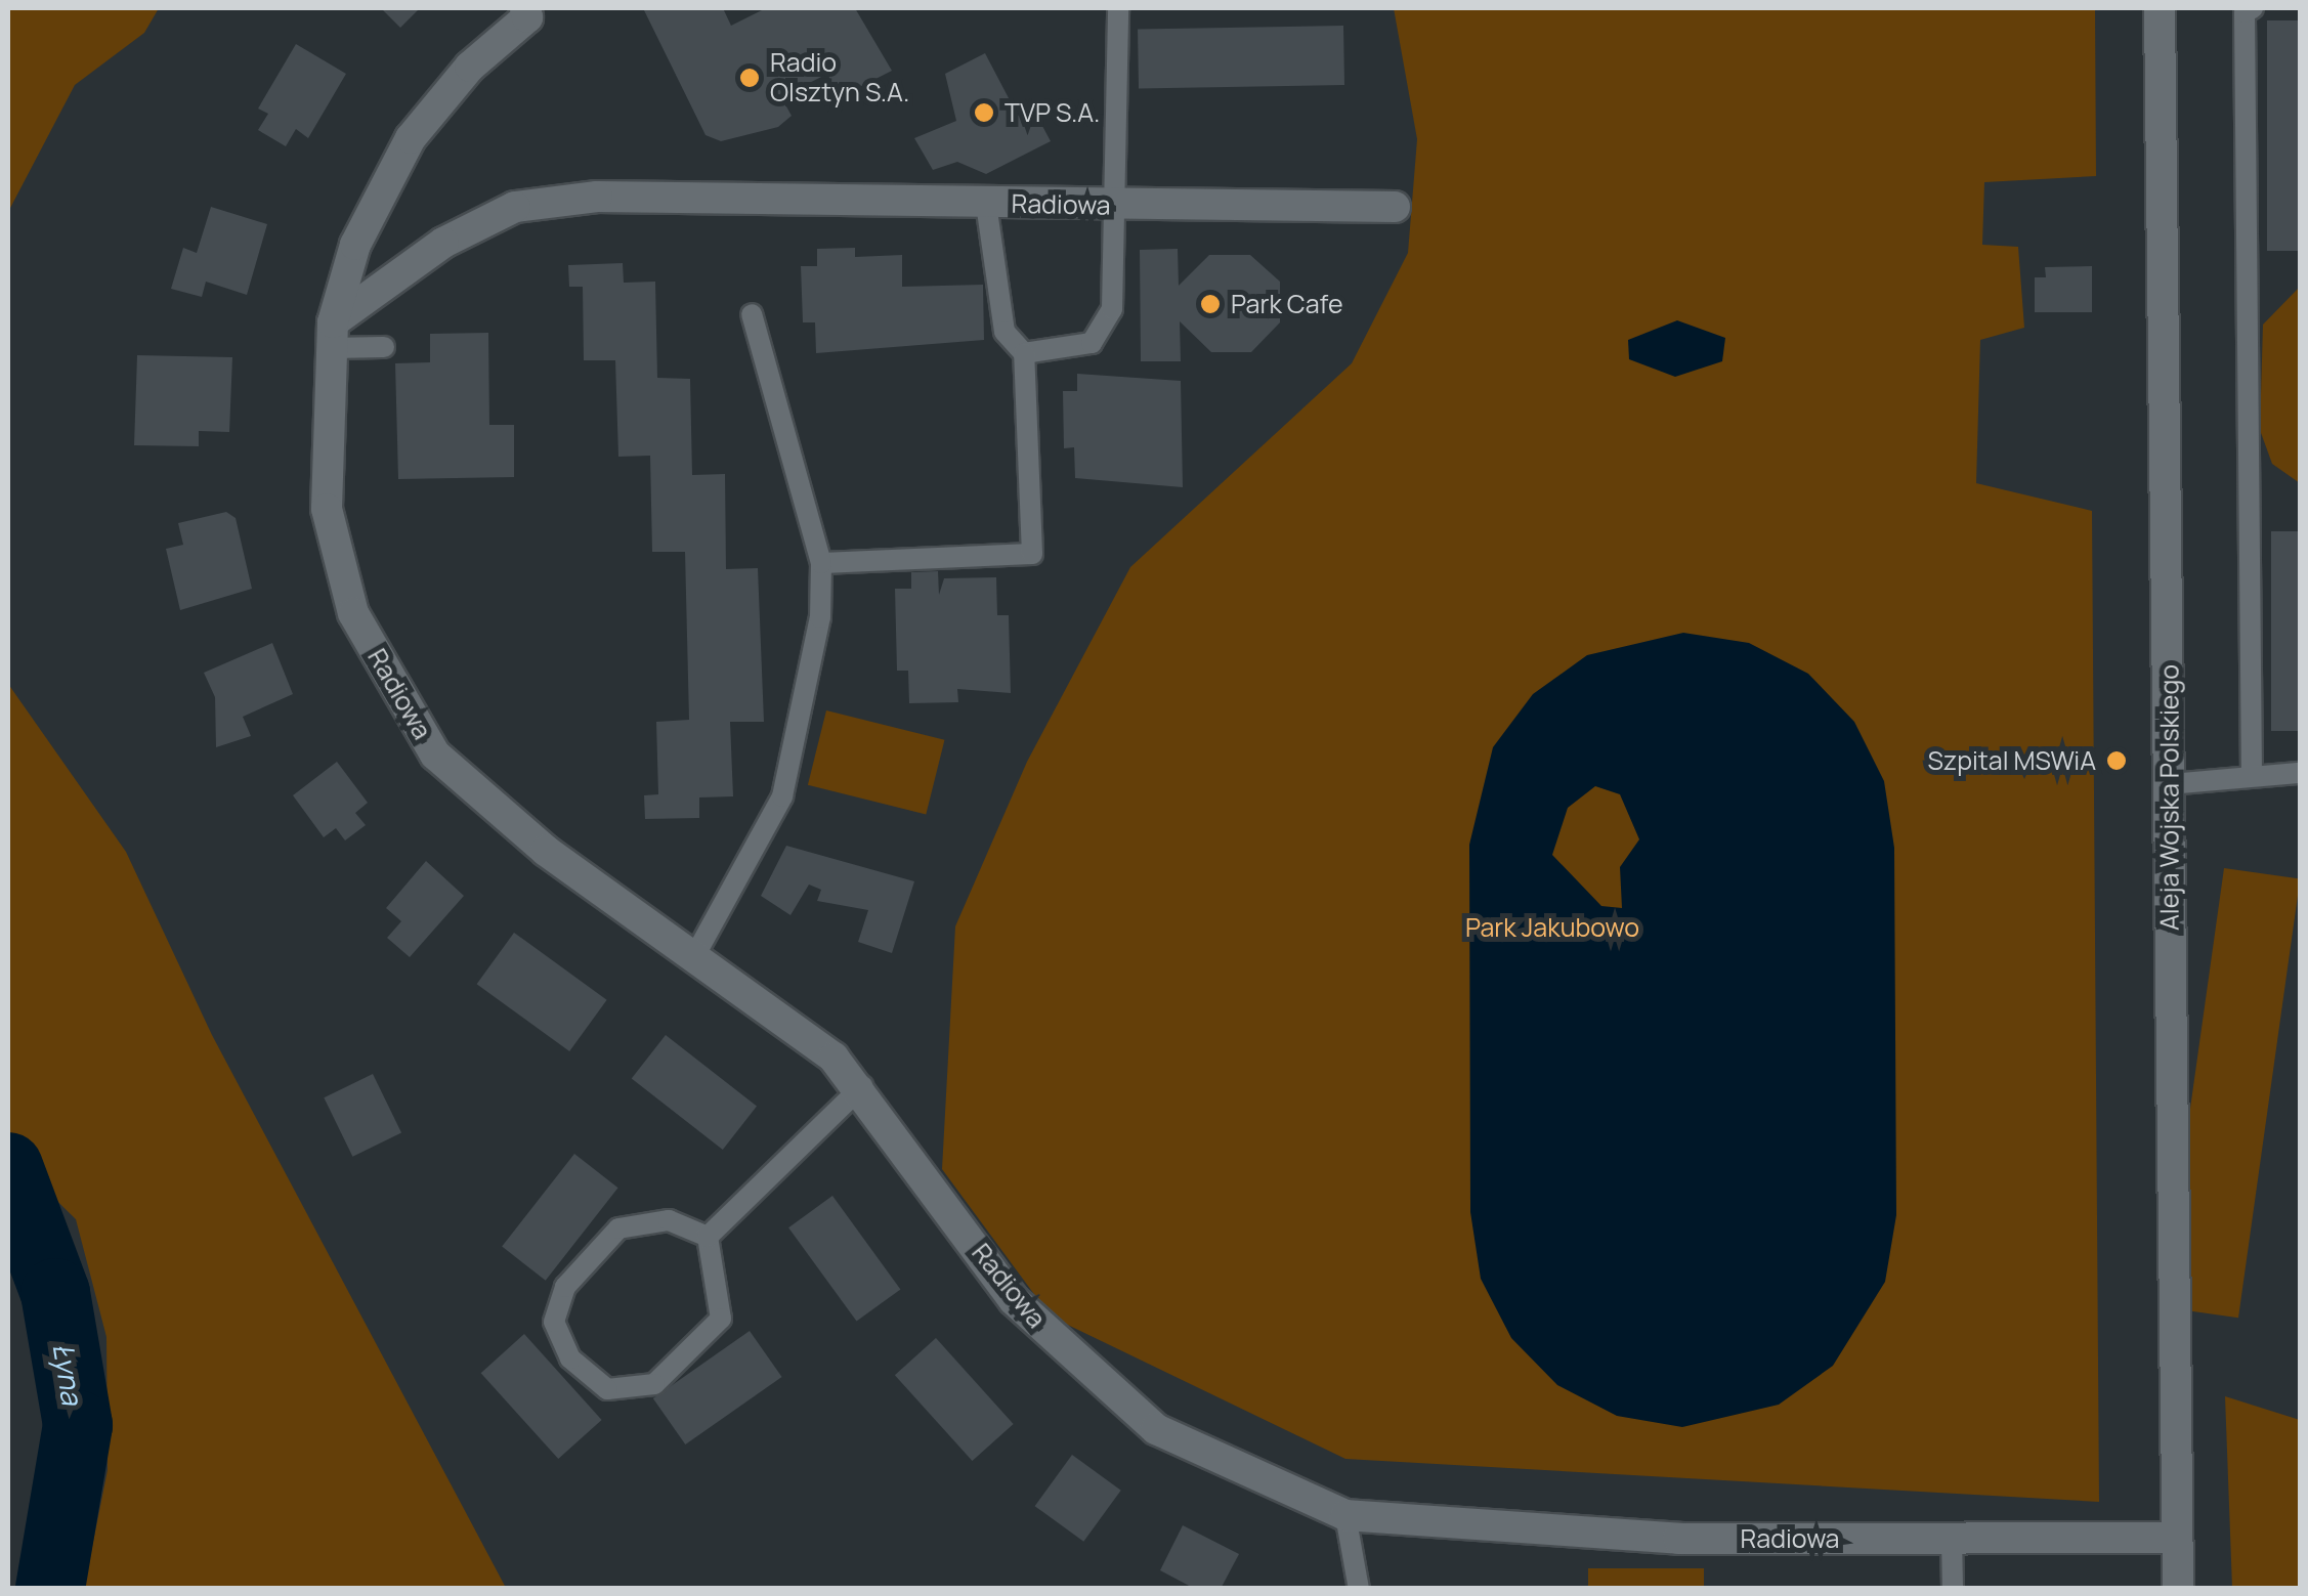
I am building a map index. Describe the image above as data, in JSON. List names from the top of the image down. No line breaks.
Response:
{"streets":{"street":["Radiowa","Aleja Wojska Polskiego"]},"crossings":[["Radiowa","Aleja Wojska Polskiego"]],"water":["Łyna"],"parks":["Park Jakubowo"],"places":["Radio Olsztyn S.A.","TVP S.A.","Park Cafe","Szpital MSWiA"]}
